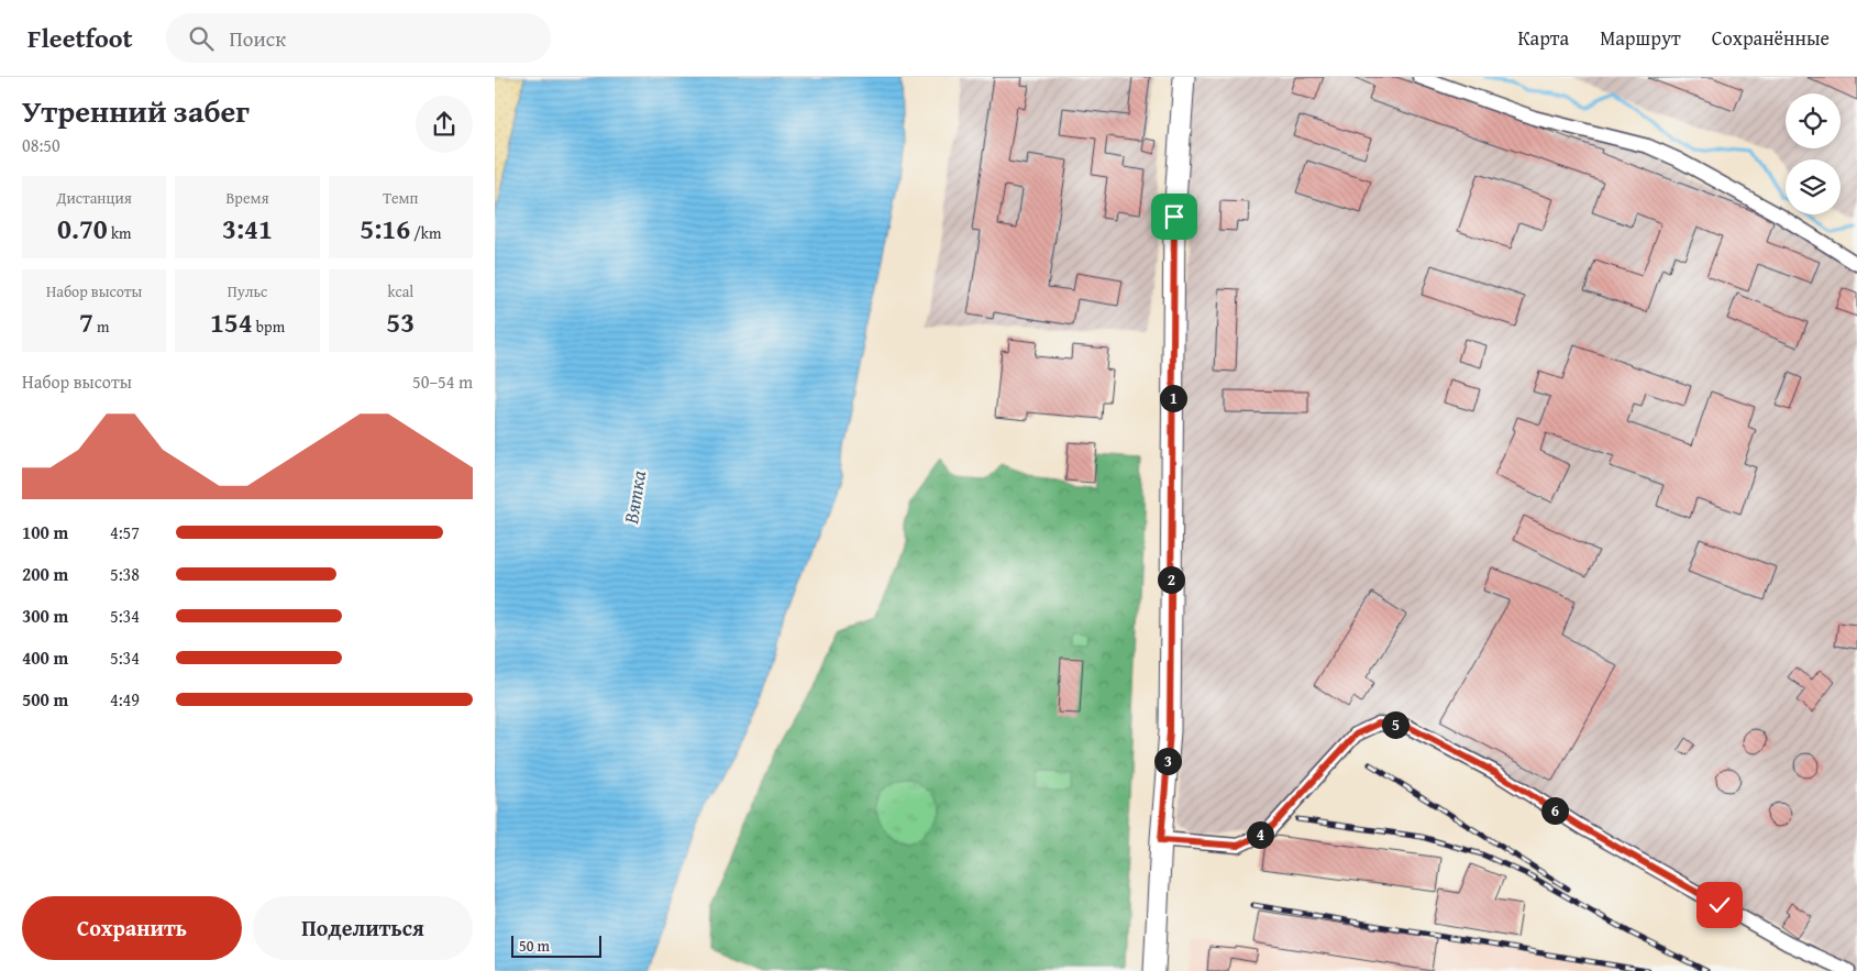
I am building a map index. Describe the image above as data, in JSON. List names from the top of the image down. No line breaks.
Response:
{"water":["Вятка"],"scale_bar":"50 m","page":{"header":"Fleetfoot","search":"Поиск","nav":["Карта","Маршрут","Сохранённые"],"heading":["Утренний забег","08:50"],"stats":[["Дистанция","0.70 km"],["Время","3:41"],["Темп","5:16 /km"],["Набор высоты","7 m"],["Пульс","154 bpm"],["kcal","53"]],"chart":["Набор высоты","50–54 m"],"pins":["1","2","5","3","6","4"],"list":[{"name":"100 m","note":"4:57"},{"name":"200 m","note":"5:38"},{"name":"300 m","note":"5:34"},{"name":"400 m","note":"5:34"},{"name":"500 m","note":"4:49"}],"buttons":["Сохранить","Поделиться"],"scale":"50 m"}}
